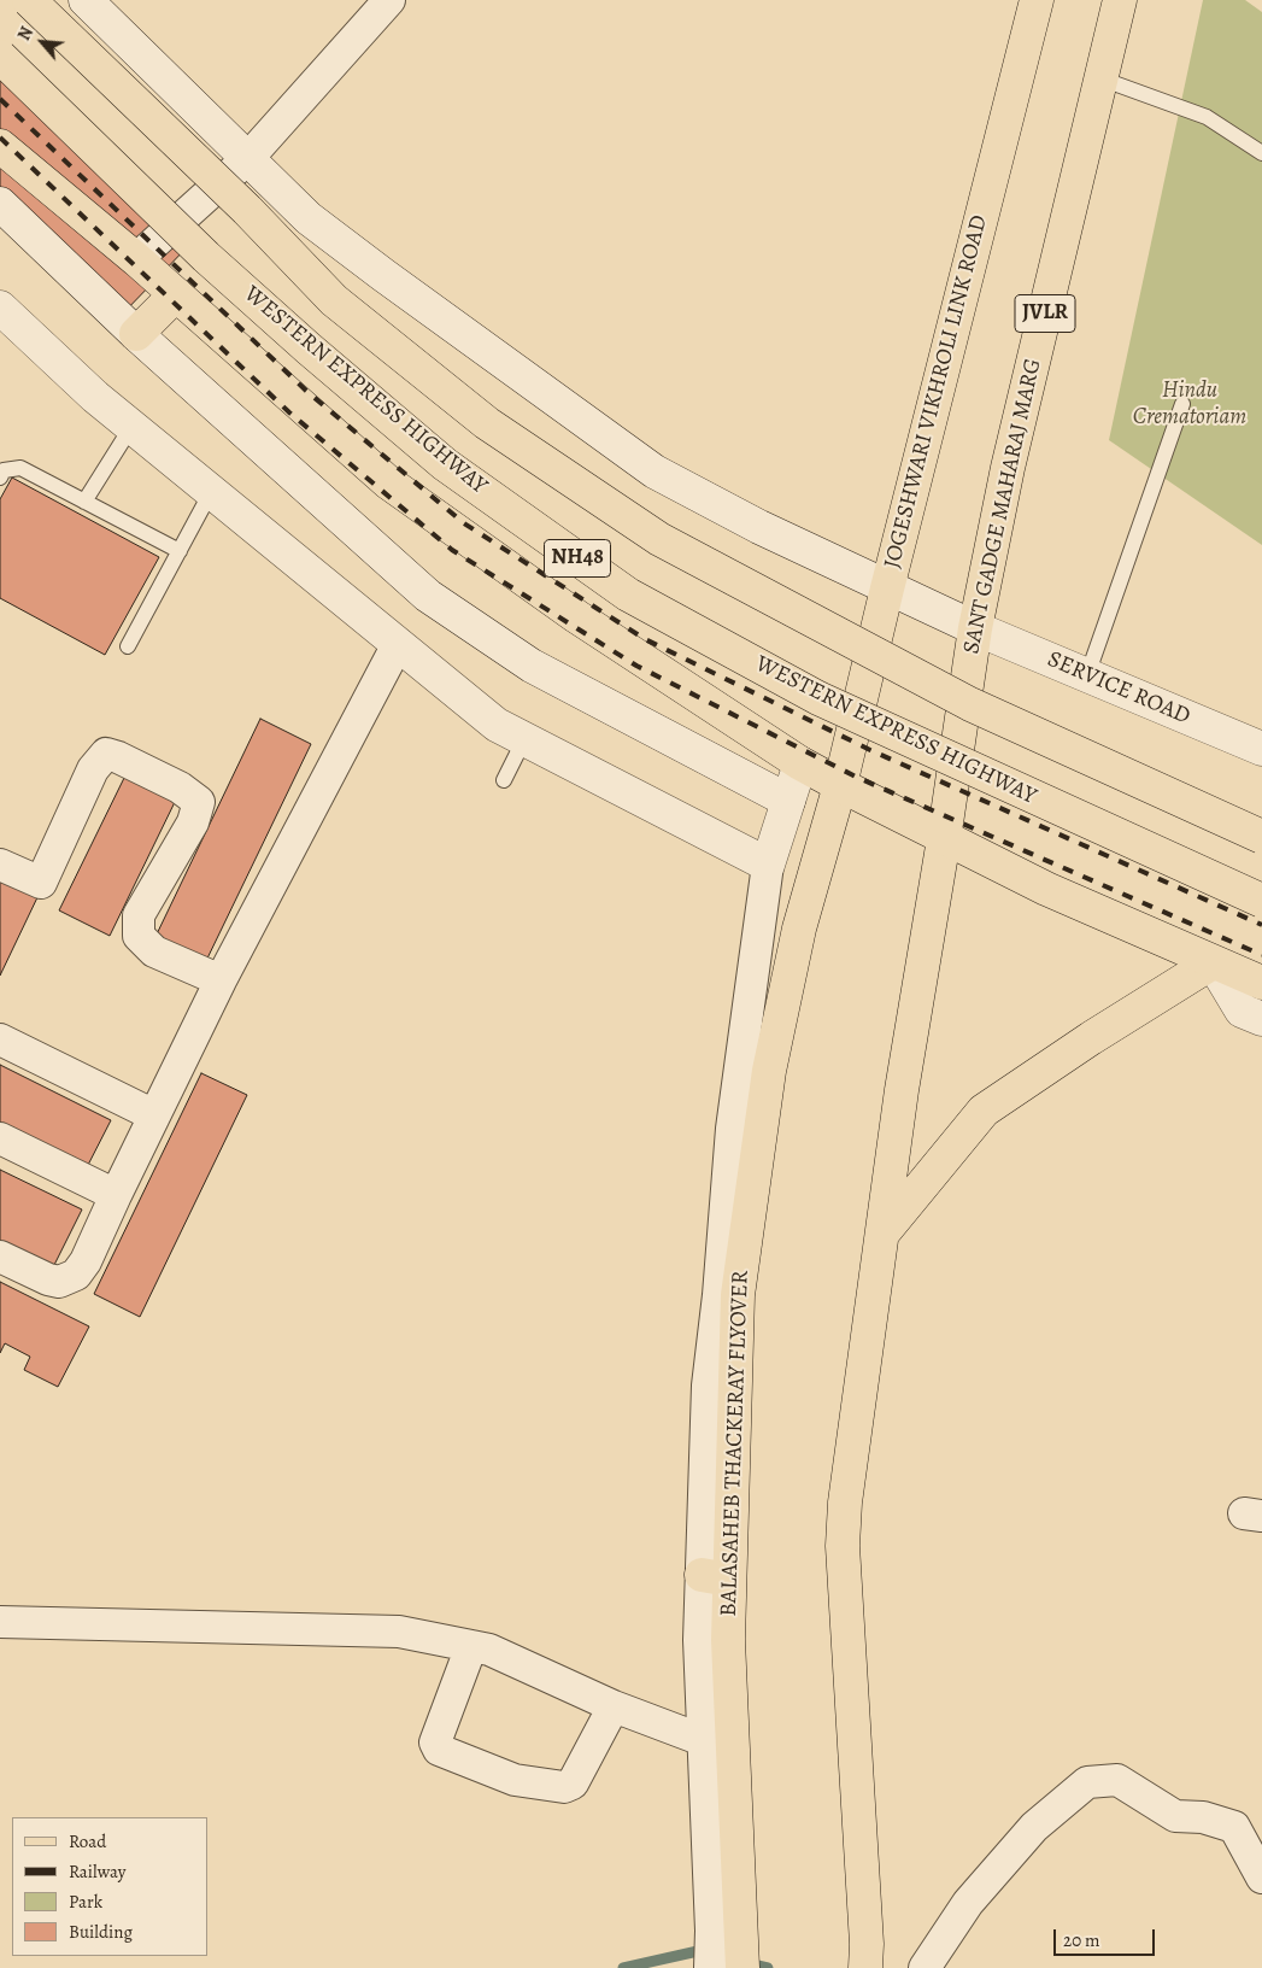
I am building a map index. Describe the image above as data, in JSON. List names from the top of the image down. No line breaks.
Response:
{"streets":{"main road":["JVLR","WESTERN EXPRESS HIGHWAY","JOGESHWARI VIKHROLI LINK ROAD","SANT GADGE MAHARAJ MARG","NH48","SERVICE ROAD","BALASAHEB THACKERAY FLYOVER"]},"crossings":[["JOGESHWARI VIKHROLI LINK ROAD","SERVICE ROAD"],["JOGESHWARI VIKHROLI LINK ROAD","BALASAHEB THACKERAY FLYOVER"],["SANT GADGE MAHARAJ MARG","SERVICE ROAD"]],"parks":["Hindu Crematoriam"],"legend":["Road","Railway","Park","Building"],"scale_bar":"20 m","north":"top left"}
